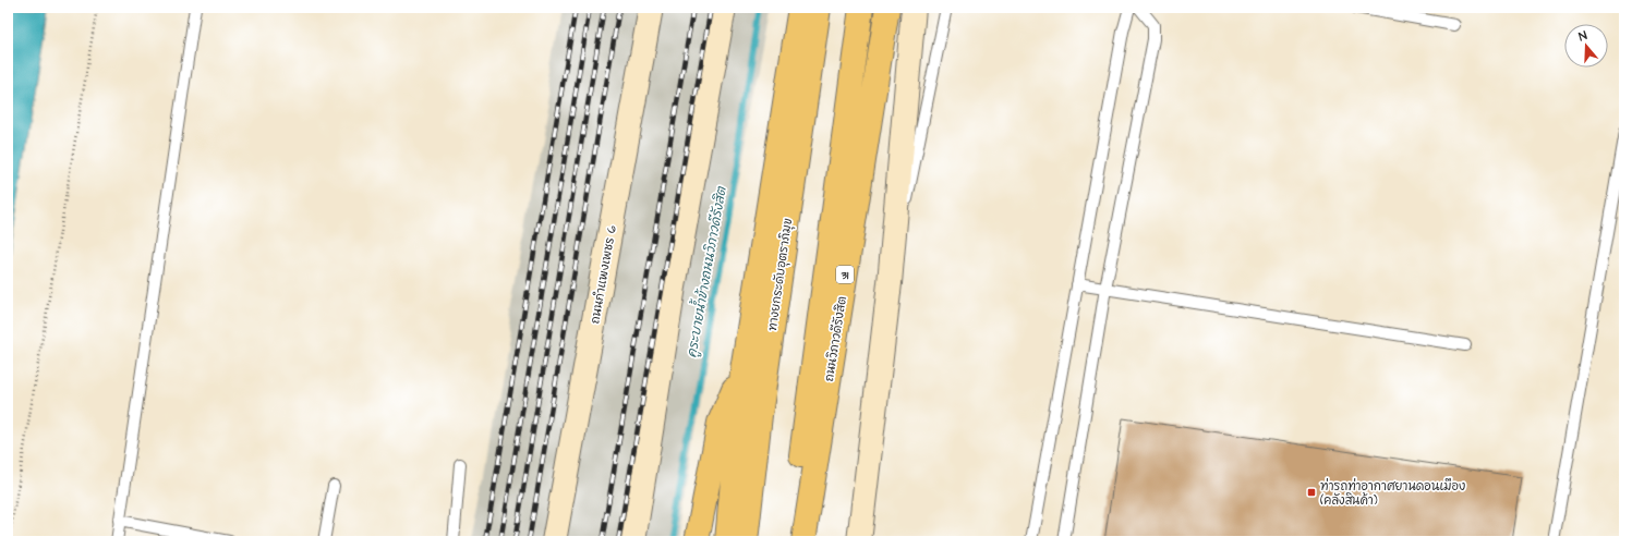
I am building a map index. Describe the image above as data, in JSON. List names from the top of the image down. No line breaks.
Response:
{"streets":{"highway":["ทางยกระดับอุตราภิมุข","31","ถนนวิภาวดีรังสิต"],"main road":["ถนนกำแพงเพชร 6"]},"water":["คูระบายน้ำข้างถนนวิภาวดีรังสิต"],"places":{"transit":["ท่ารถท่าอากาศยานดอนเมือง (คลังสินค้า)"]},"north":"top"}
